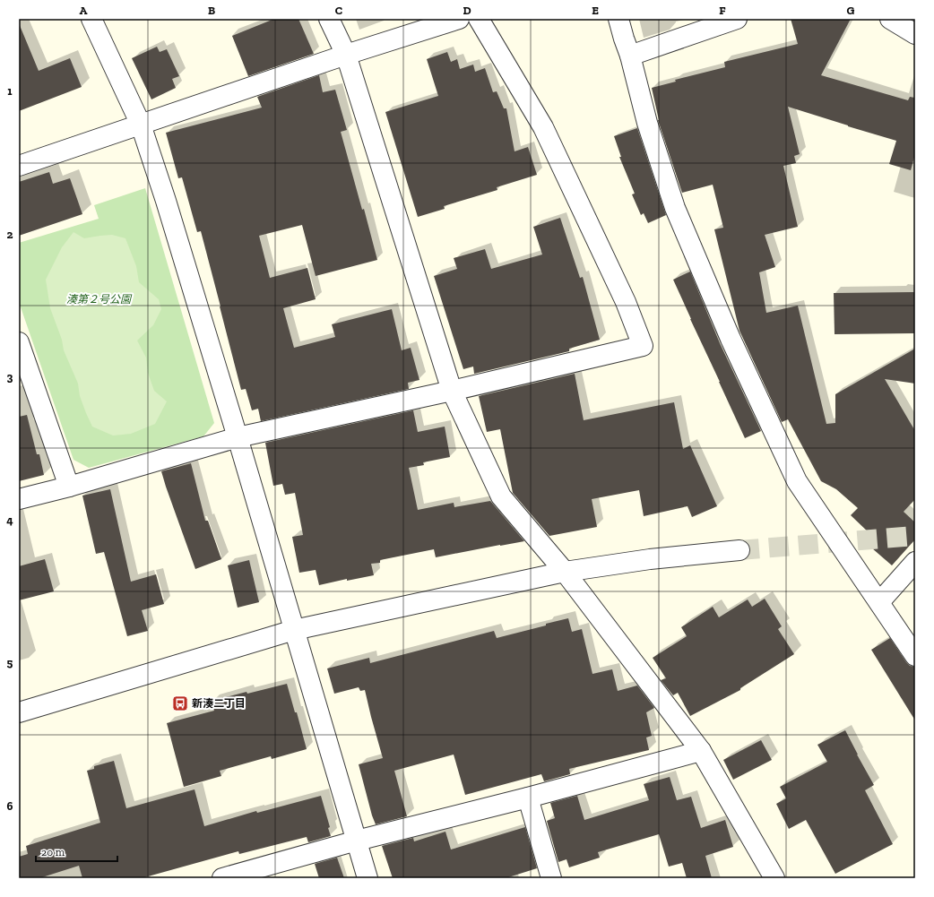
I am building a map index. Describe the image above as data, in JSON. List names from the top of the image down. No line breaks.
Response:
{"parks":["湊第２号公園"],"places":{"bus stop":["新湊二丁目"]},"scale_bar":"20 m","grid":{"columns":["A","B","C","D","E","F","G"],"rows":["1","2","3","4","5","6"]}}
